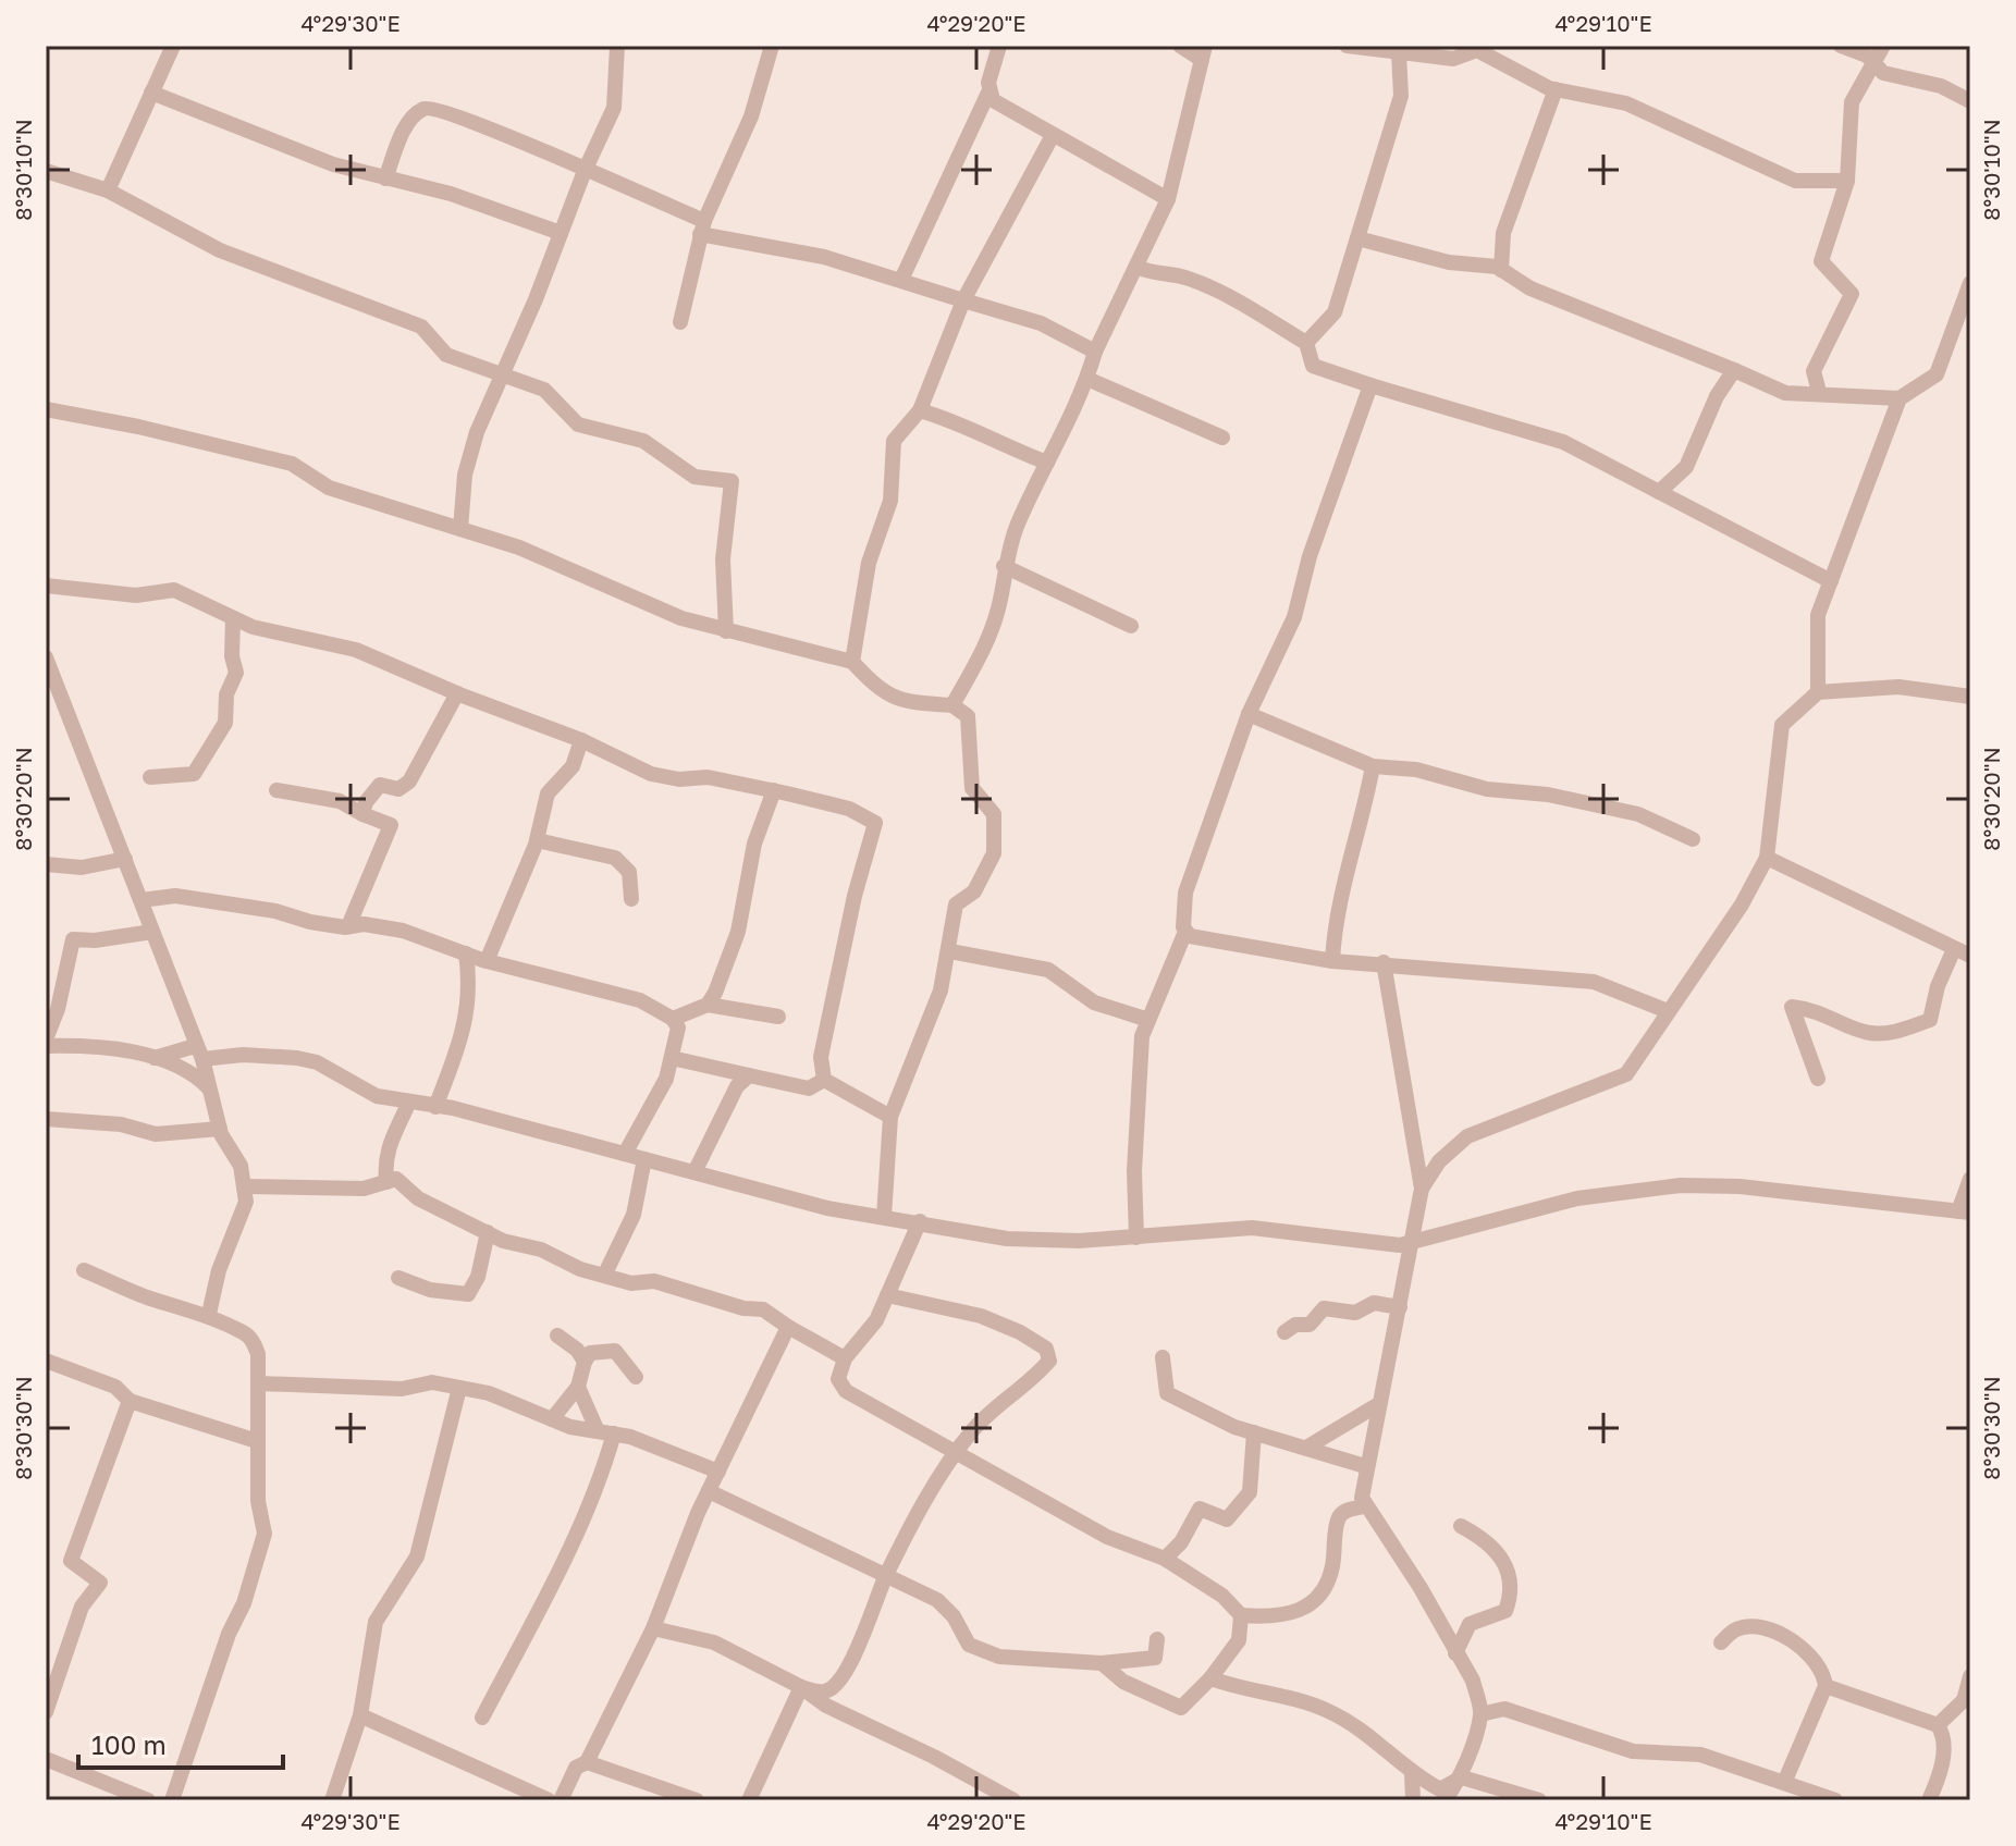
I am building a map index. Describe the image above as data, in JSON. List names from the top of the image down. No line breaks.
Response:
{"scale_bar":"100 m","coordinates":["4°29'30\"E","4°29'20\"E","4°29'10\"E","8°30'10\"N","8°30'20\"N","8°30'30\"N"]}
